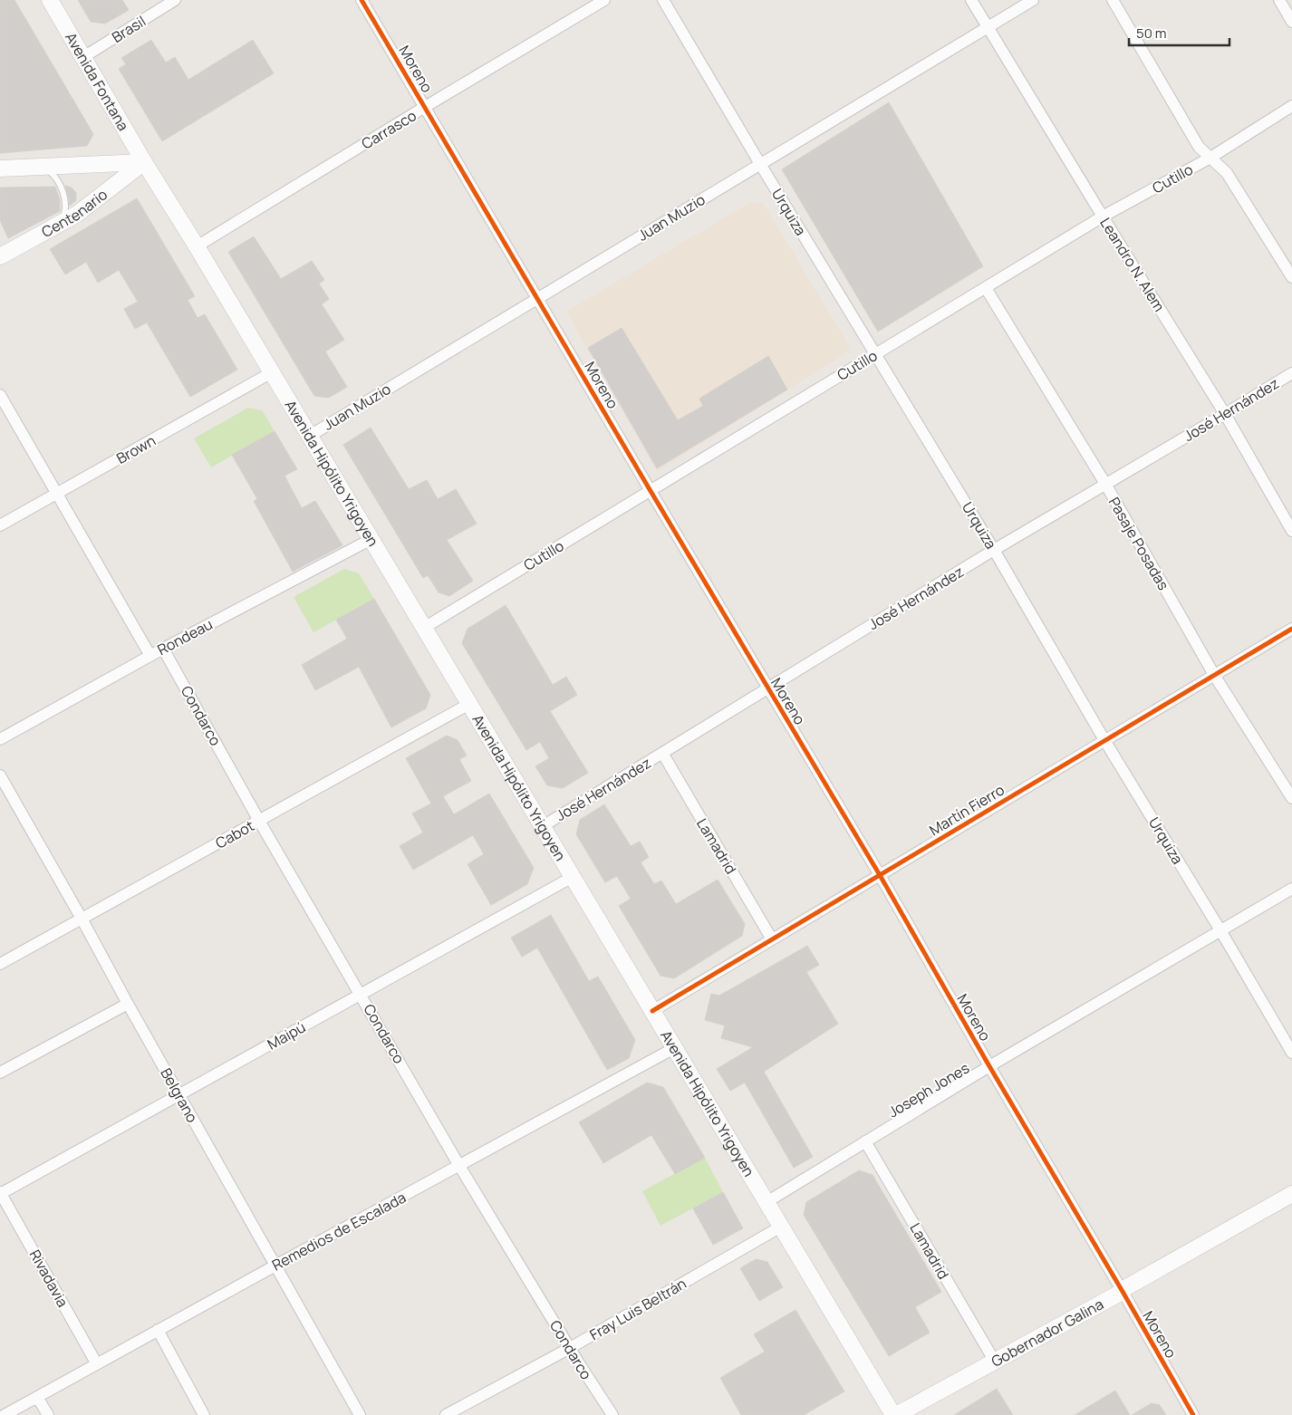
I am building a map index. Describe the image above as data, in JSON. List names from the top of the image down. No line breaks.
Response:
{"streets":{"main road":["Avenida Fontana","Centenario","Avenida Hipólito Yrigoyen","Gobernador Galina"],"street":["Brasil","Moreno","Carrasco","Cutillo","Urquiza","Juan Muzio","Leandro N. Alem","José Hernández","Brown","Pasaje Posadas","Rondeau","Condarco","Martín Fierro","Cabot","Lamadrid","Maipú","Joseph Jones","Belgrano","Remedios de Escalada","Rivadavia","Fray Luis Beltrán"]},"crossings":[["Brasil","Avenida Fontana"],["Moreno","Carrasco"],["Moreno","Cutillo"],["Moreno","Juan Muzio"],["Moreno","José Hernández"],["Moreno","Martín Fierro"],["Moreno","Joseph Jones"],["Moreno","Gobernador Galina"],["Avenida Fontana","Centenario"],["Avenida Fontana","Avenida Hipólito Yrigoyen"],["Carrasco","Avenida Hipólito Yrigoyen"],["Cutillo","Urquiza"],["Cutillo","Leandro N. Alem"],["Cutillo","Avenida Hipólito Yrigoyen"],["Cutillo","Pasaje Posadas"],["Urquiza","Juan Muzio"],["Urquiza","José Hernández"],["Urquiza","Martín Fierro"],["Urquiza","Joseph Jones"],["Centenario","Avenida Hipólito Yrigoyen"],["Juan Muzio","Leandro N. Alem"],["Juan Muzio","Avenida Hipólito Yrigoyen"],["Leandro N. Alem","José Hernández"],["José Hernández","Avenida Hipólito Yrigoyen"],["José Hernández","Pasaje Posadas"],["José Hernández","Lamadrid"],["Brown","Avenida Hipólito Yrigoyen"],["Avenida Hipólito Yrigoyen","Rondeau"],["Avenida Hipólito Yrigoyen","Martín Fierro"],["Avenida Hipólito Yrigoyen","Cabot"],["Avenida Hipólito Yrigoyen","Maipú"],["Avenida Hipólito Yrigoyen","Joseph Jones"],["Avenida Hipólito Yrigoyen","Remedios de Escalada"],["Avenida Hipólito Yrigoyen","Fray Luis Beltrán"],["Avenida Hipólito Yrigoyen","Gobernador Galina"],["Pasaje Posadas","Martín Fierro"],["Rondeau","Condarco"],["Condarco","Cabot"],["Condarco","Maipú"],["Condarco","Remedios de Escalada"],["Condarco","Fray Luis Beltrán"],["Martín Fierro","Lamadrid"],["Cabot","Belgrano"],["Lamadrid","Joseph Jones"],["Lamadrid","Gobernador Galina"],["Maipú","Belgrano"],["Maipú","Rivadavia"],["Belgrano","Remedios de Escalada"],["Remedios de Escalada","Rivadavia"]],"scale_bar":"50 m"}
